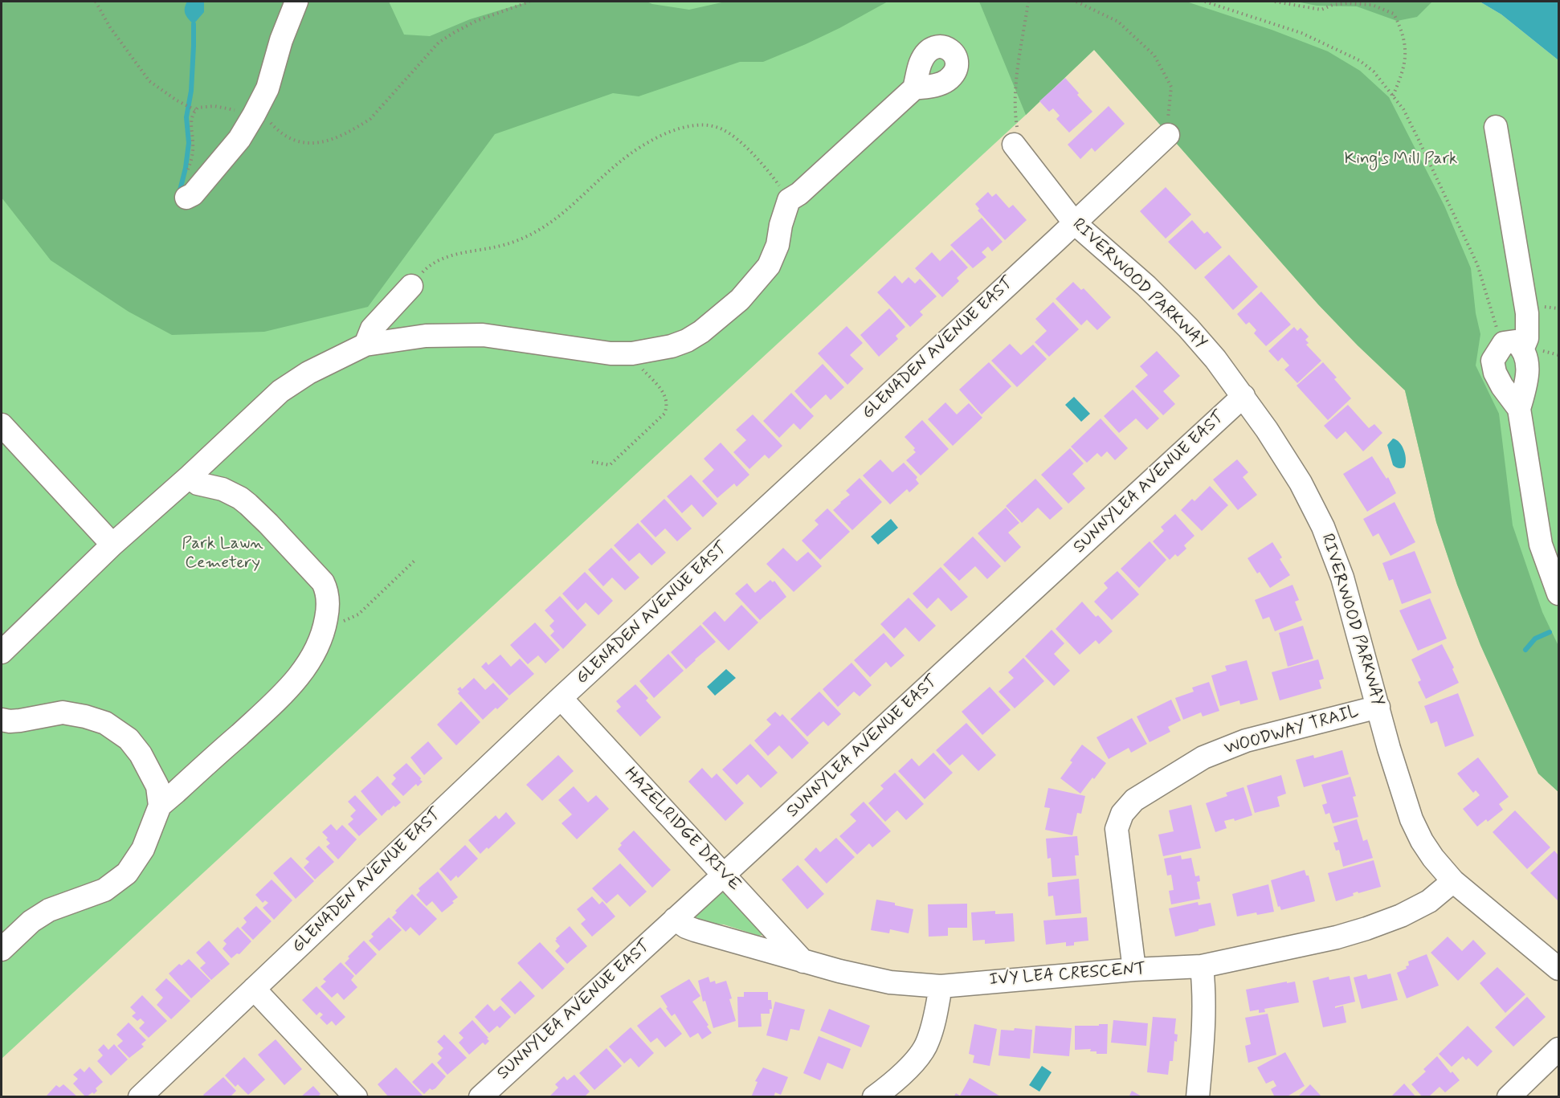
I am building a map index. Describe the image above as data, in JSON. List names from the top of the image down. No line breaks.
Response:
{"streets":{"street":["RIVERWOOD PARKWAY","GLENADEN AVENUE EAST","SUNNYLEA AVENUE EAST","WOODWAY TRAIL","HAZELRIDGE DRIVE","IVY LEA CRESCENT"]},"crossings":[["RIVERWOOD PARKWAY","GLENADEN AVENUE EAST"],["RIVERWOOD PARKWAY","SUNNYLEA AVENUE EAST"],["RIVERWOOD PARKWAY","WOODWAY TRAIL"],["RIVERWOOD PARKWAY","IVY LEA CRESCENT"],["GLENADEN AVENUE EAST","HAZELRIDGE DRIVE"],["SUNNYLEA AVENUE EAST","HAZELRIDGE DRIVE"],["SUNNYLEA AVENUE EAST","IVY LEA CRESCENT"],["WOODWAY TRAIL","IVY LEA CRESCENT"],["HAZELRIDGE DRIVE","IVY LEA CRESCENT"]],"parks":["King's Mill Park","Park Lawn Cemetery"]}
